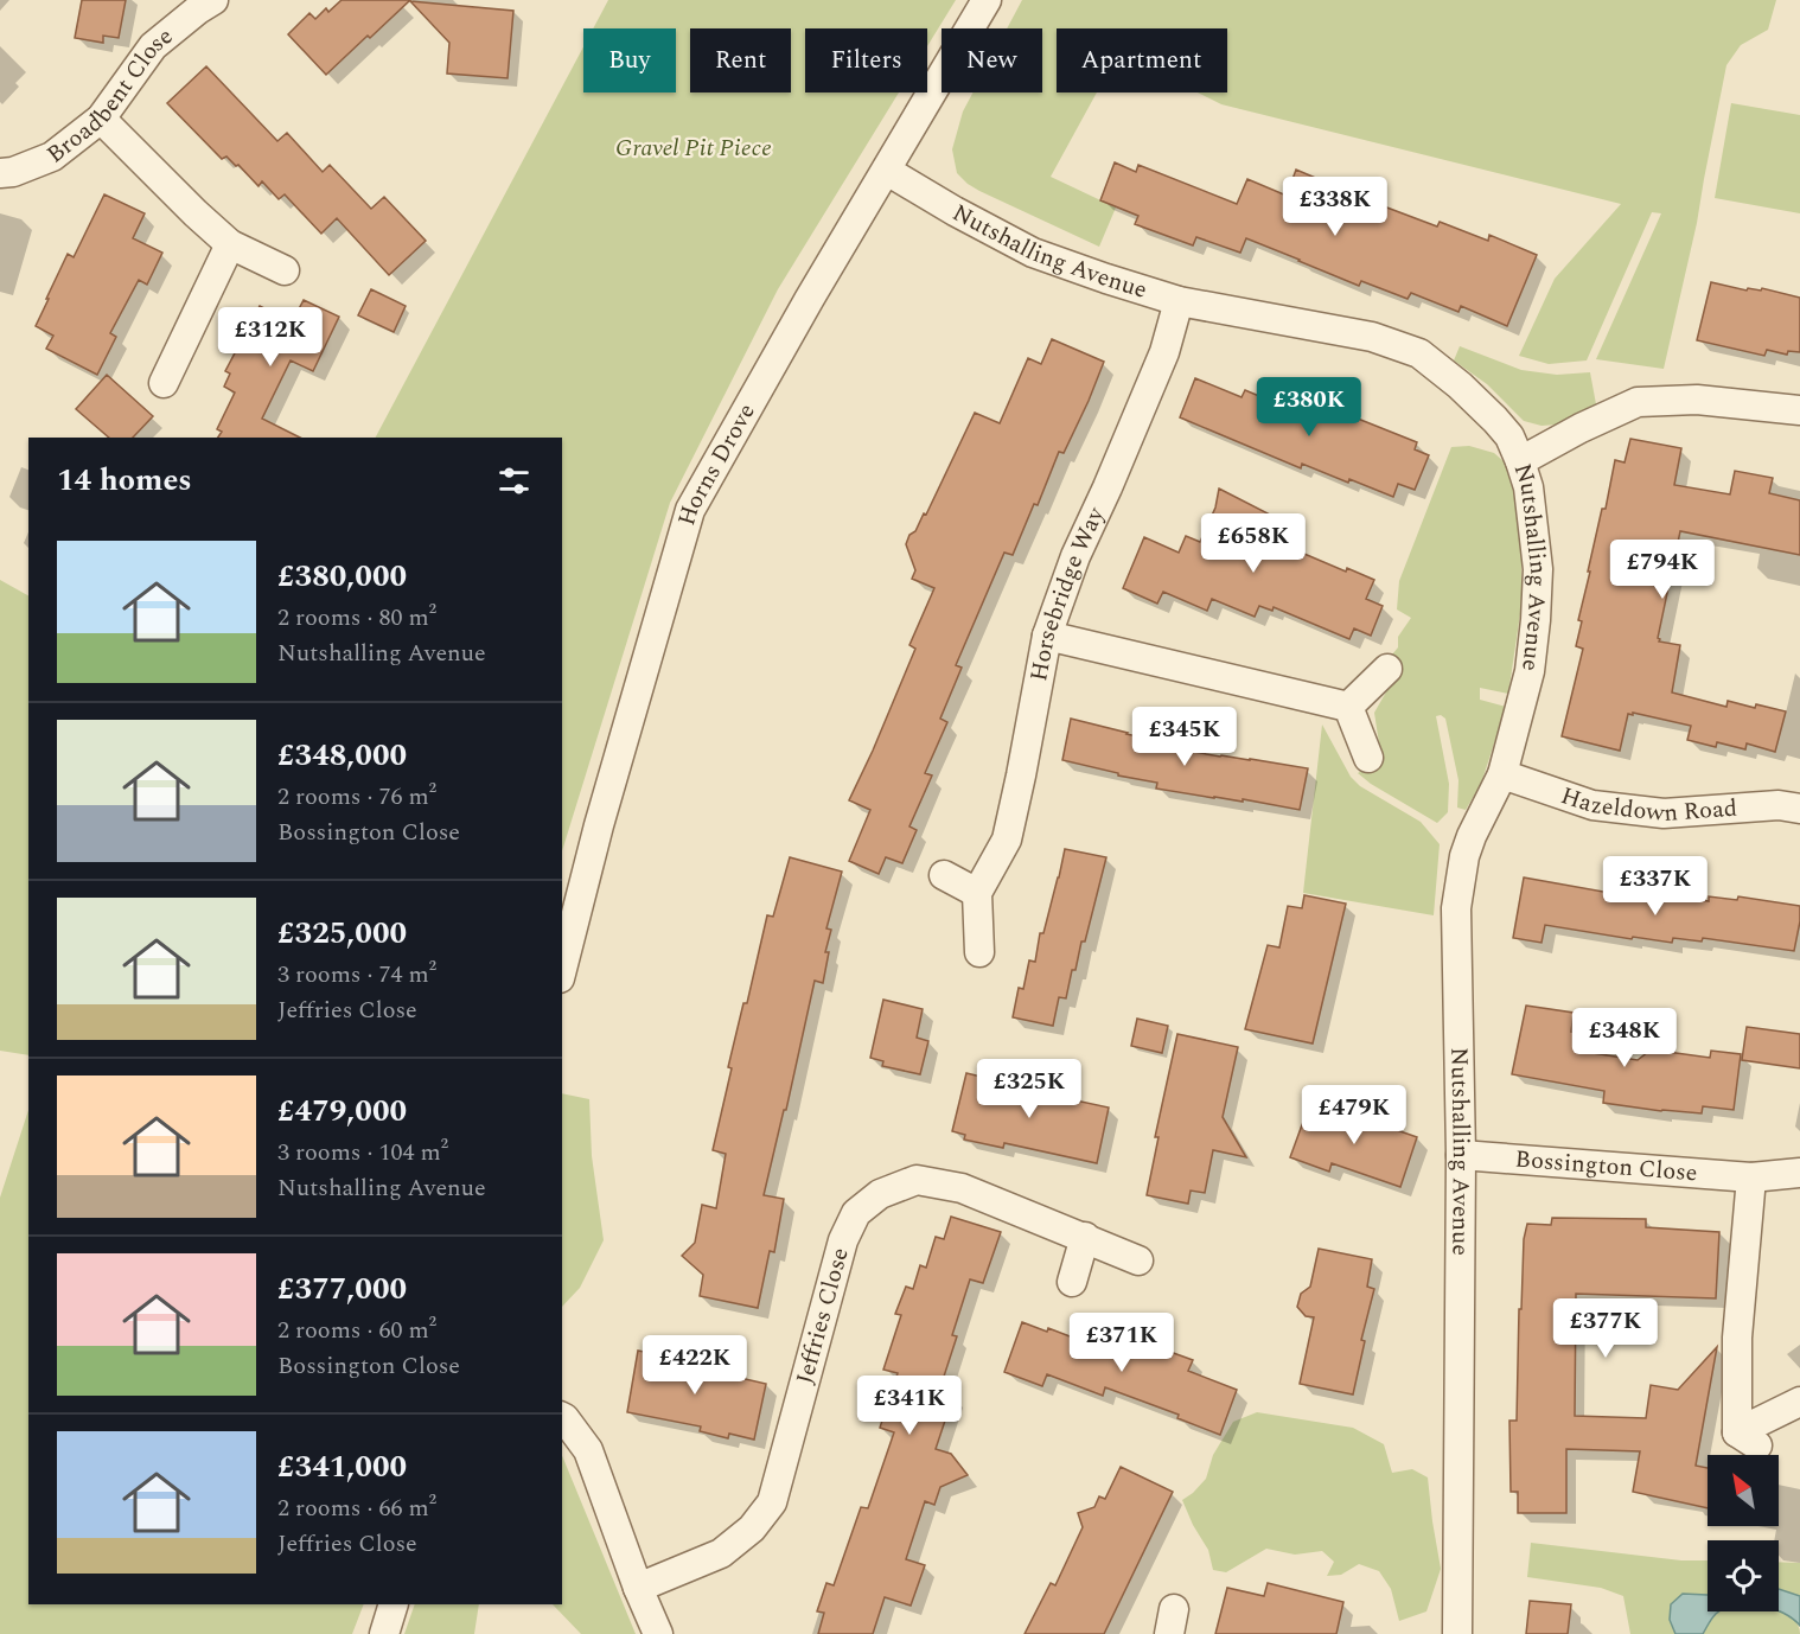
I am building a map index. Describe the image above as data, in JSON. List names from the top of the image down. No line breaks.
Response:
{"streets":{"street":["Broadbent Close","Nutshalling Avenue","Horns Drove","Horsebridge Way","Hazeldown Road","Bossington Close","Jeffries Close"]},"crossings":[["Nutshalling Avenue","Horns Drove"],["Nutshalling Avenue","Horsebridge Way"],["Nutshalling Avenue","Hazeldown Road"],["Nutshalling Avenue","Bossington Close"]],"parks":["Gravel Pit Piece"],"north":"top left","page":{"chip":["Buy","Rent","Filters","New","Apartment"],"price":["£338K","£312K","£380K","£658K","£794K","£345K","£337K","£348K","£325K","£479K","£377K","£371K","£422K","£341K"],"heading":"14 homes","list":[{"name":"£380,000","note":"2 rooms · 80 m² · Nutshalling Avenue"},{"name":"£348,000","note":"2 rooms · 76 m² · Bossington Close"},{"name":"£325,000","note":"3 rooms · 74 m² · Jeffries Close"},{"name":"£479,000","note":"3 rooms · 104 m² · Nutshalling Avenue"},{"name":"£377,000","note":"2 rooms · 60 m² · Bossington Close"},{"name":"£341,000","note":"2 rooms · 66 m² · Jeffries Close"}]}}
